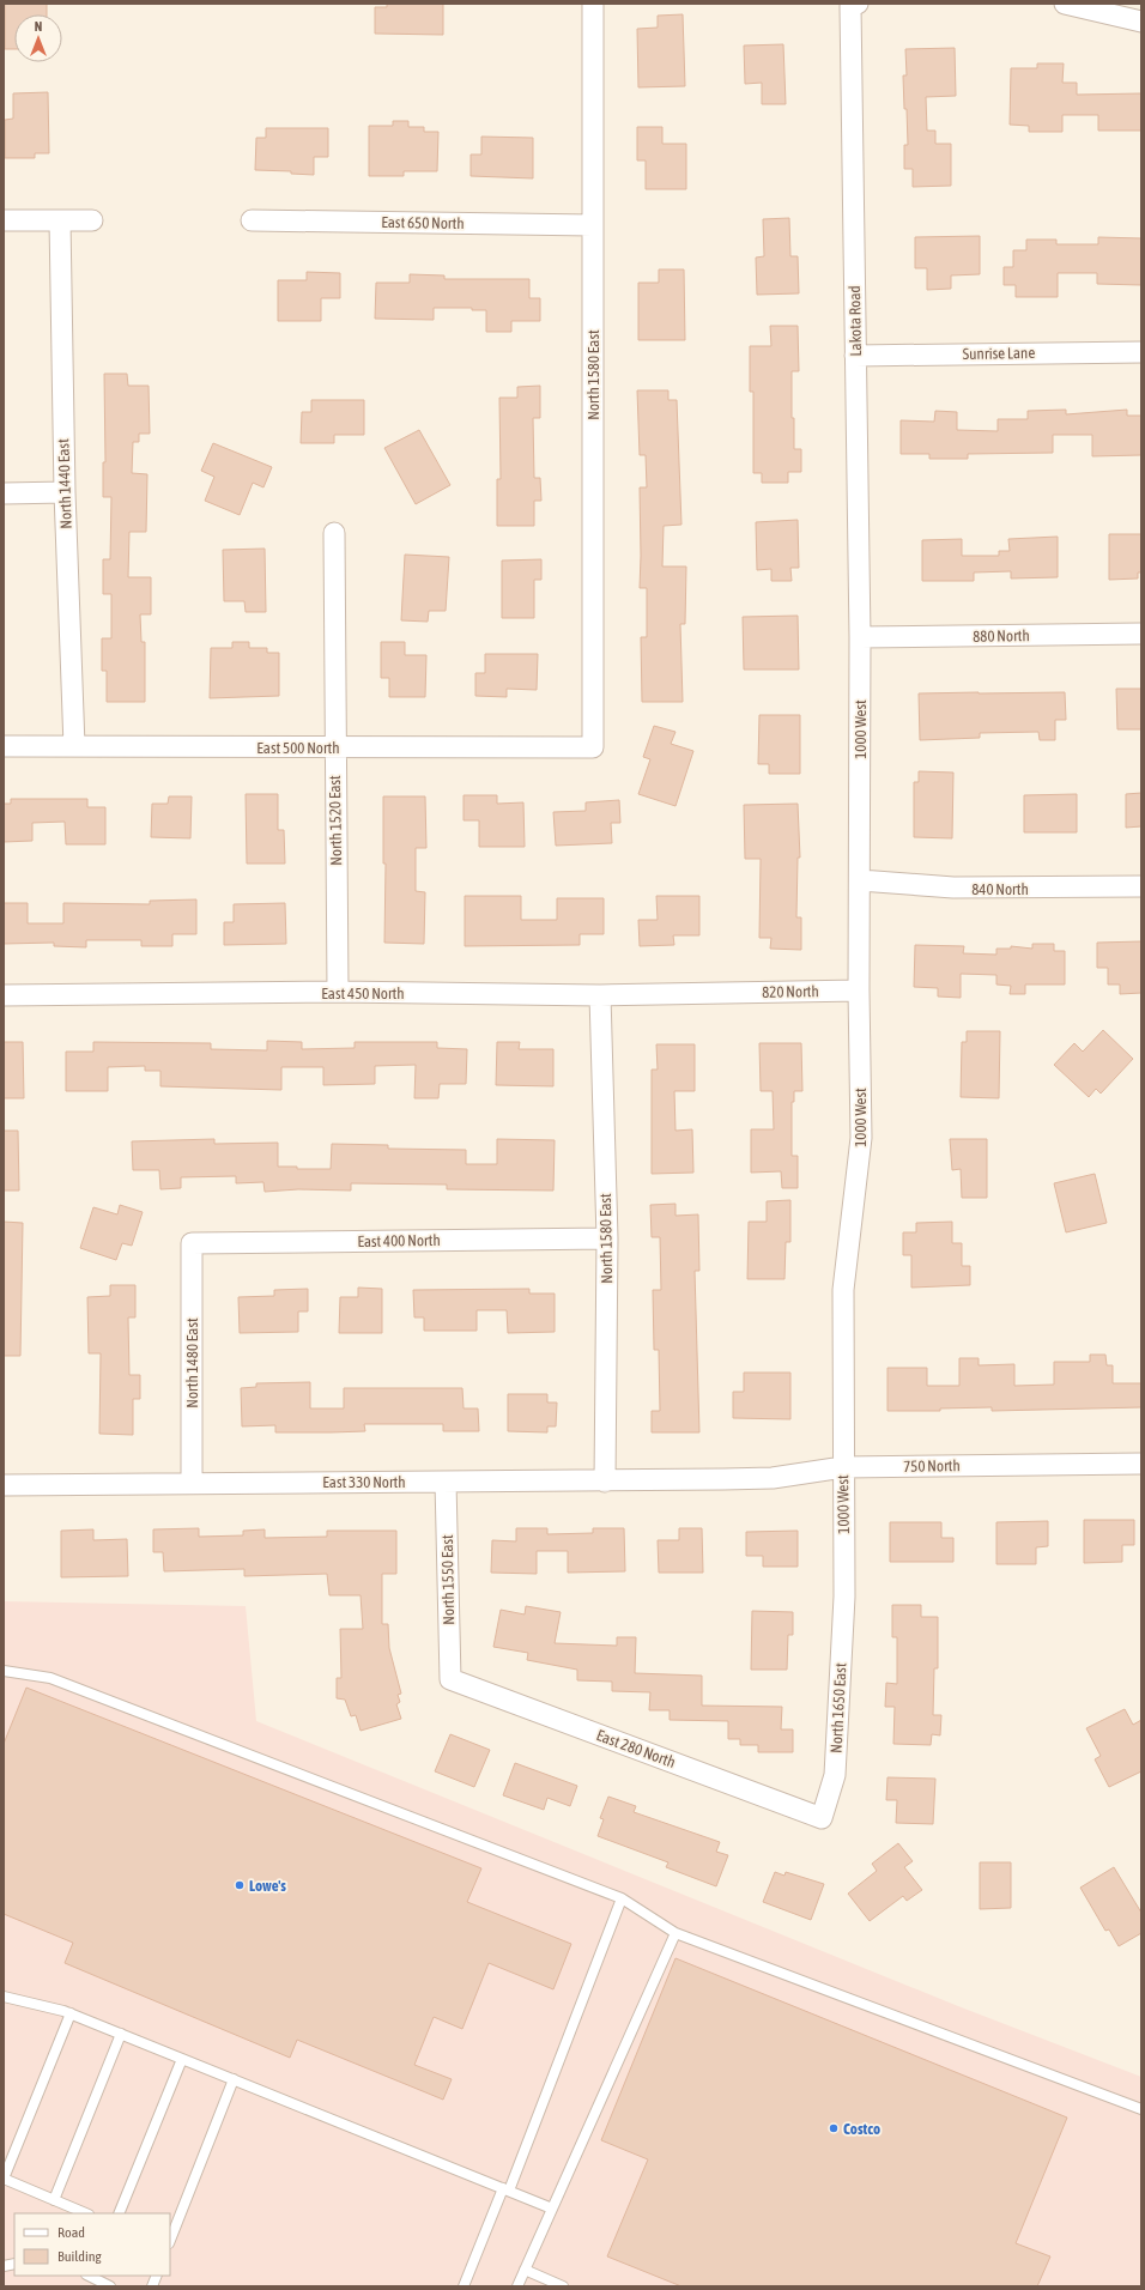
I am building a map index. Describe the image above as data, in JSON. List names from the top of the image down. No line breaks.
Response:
{"streets":{"street":["East 650 North","Lakota Road","Sunrise Lane","North 1580 East","North 1440 East","880 North","1000 West","East 500 North","North 1520 East","840 North","820 North","East 450 North","East 400 North","North 1480 East","750 North","East 330 North","North 1550 East","North 1650 East","East 280 North"]},"crossings":[["East 650 North","North 1580 East"],["Lakota Road","Sunrise Lane"],["Lakota Road","880 North"],["Lakota Road","1000 West"],["North 1580 East","East 500 North"],["North 1580 East","East 450 North"],["North 1580 East","East 400 North"],["North 1580 East","East 330 North"],["North 1440 East","East 500 North"],["880 North","1000 West"],["1000 West","840 North"],["1000 West","820 North"],["1000 West","750 North"],["1000 West","North 1650 East"],["East 500 North","North 1520 East"],["North 1520 East","East 450 North"],["820 North","East 450 North"],["East 400 North","North 1480 East"],["North 1480 East","East 330 North"],["750 North","East 330 North"],["East 330 North","North 1550 East"],["North 1550 East","East 280 North"],["North 1650 East","East 280 North"]],"places":["Lowe's","Costco"],"legend":["Road","Building"],"north":"top"}
